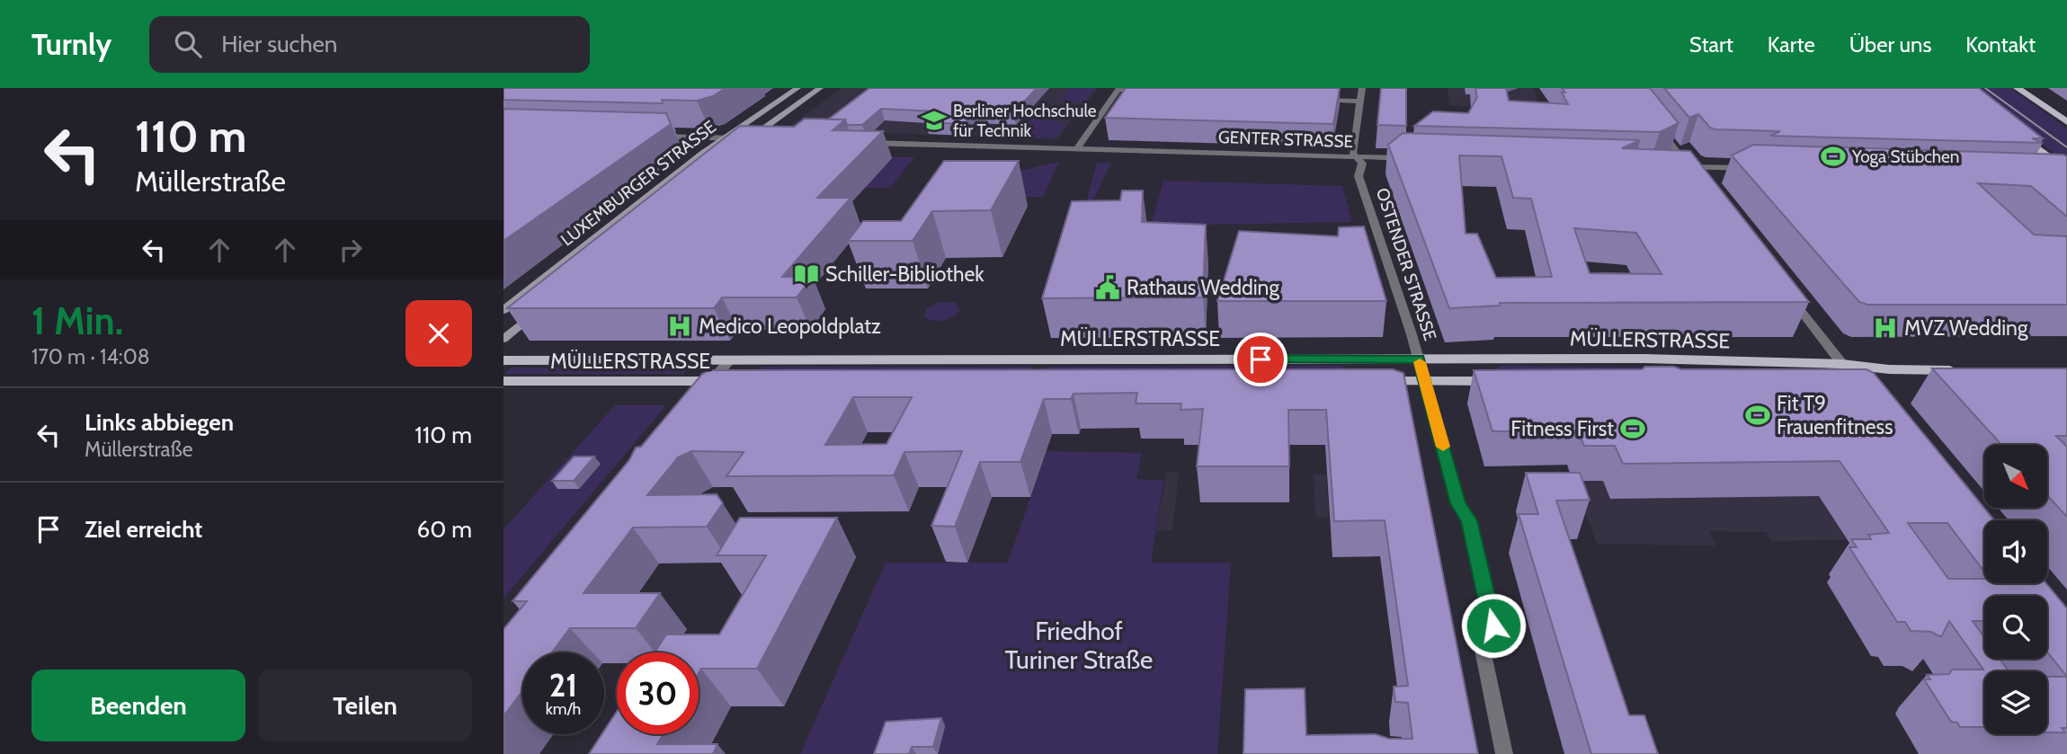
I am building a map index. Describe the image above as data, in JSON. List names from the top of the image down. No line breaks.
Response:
{"streets":{"main road":["LUXEMBURGER STRASSE","MÜLLERSTRASSE"],"street":["GENTER STRASSE","OSTENDER STRASSE"]},"crossings":[["GENTER STRASSE","OSTENDER STRASSE"],["OSTENDER STRASSE","MÜLLERSTRASSE"]],"parks":["Friedhof Turiner Straße"],"places":{"school or university":["Berliner Hochschule für Technik"],"sports":["Yoga Stübchen","Fit T9 Frauenfitness","Fitness First"],"library":["Schiller-Bibliothek"],"public building":["Rathaus Wedding"],"hospital":["Medico Leopoldplatz","MVZ Wedding"]},"north":"bottom right","page":{"header":"Turnly","search":"Hier suchen","nav":["Start","Karte","Über uns","Kontakt"],"turn":["110 m","Müllerstraße"],"heading":["1 Min.","170 m · 14:08"],"list":[{"name":"Links abbiegen","note":"Müllerstraße","value":"110 m"},{"name":"Ziel erreicht","value":"60 m"}],"speed":"21 km/h","limit":"30","buttons":["Beenden","Teilen"]}}
